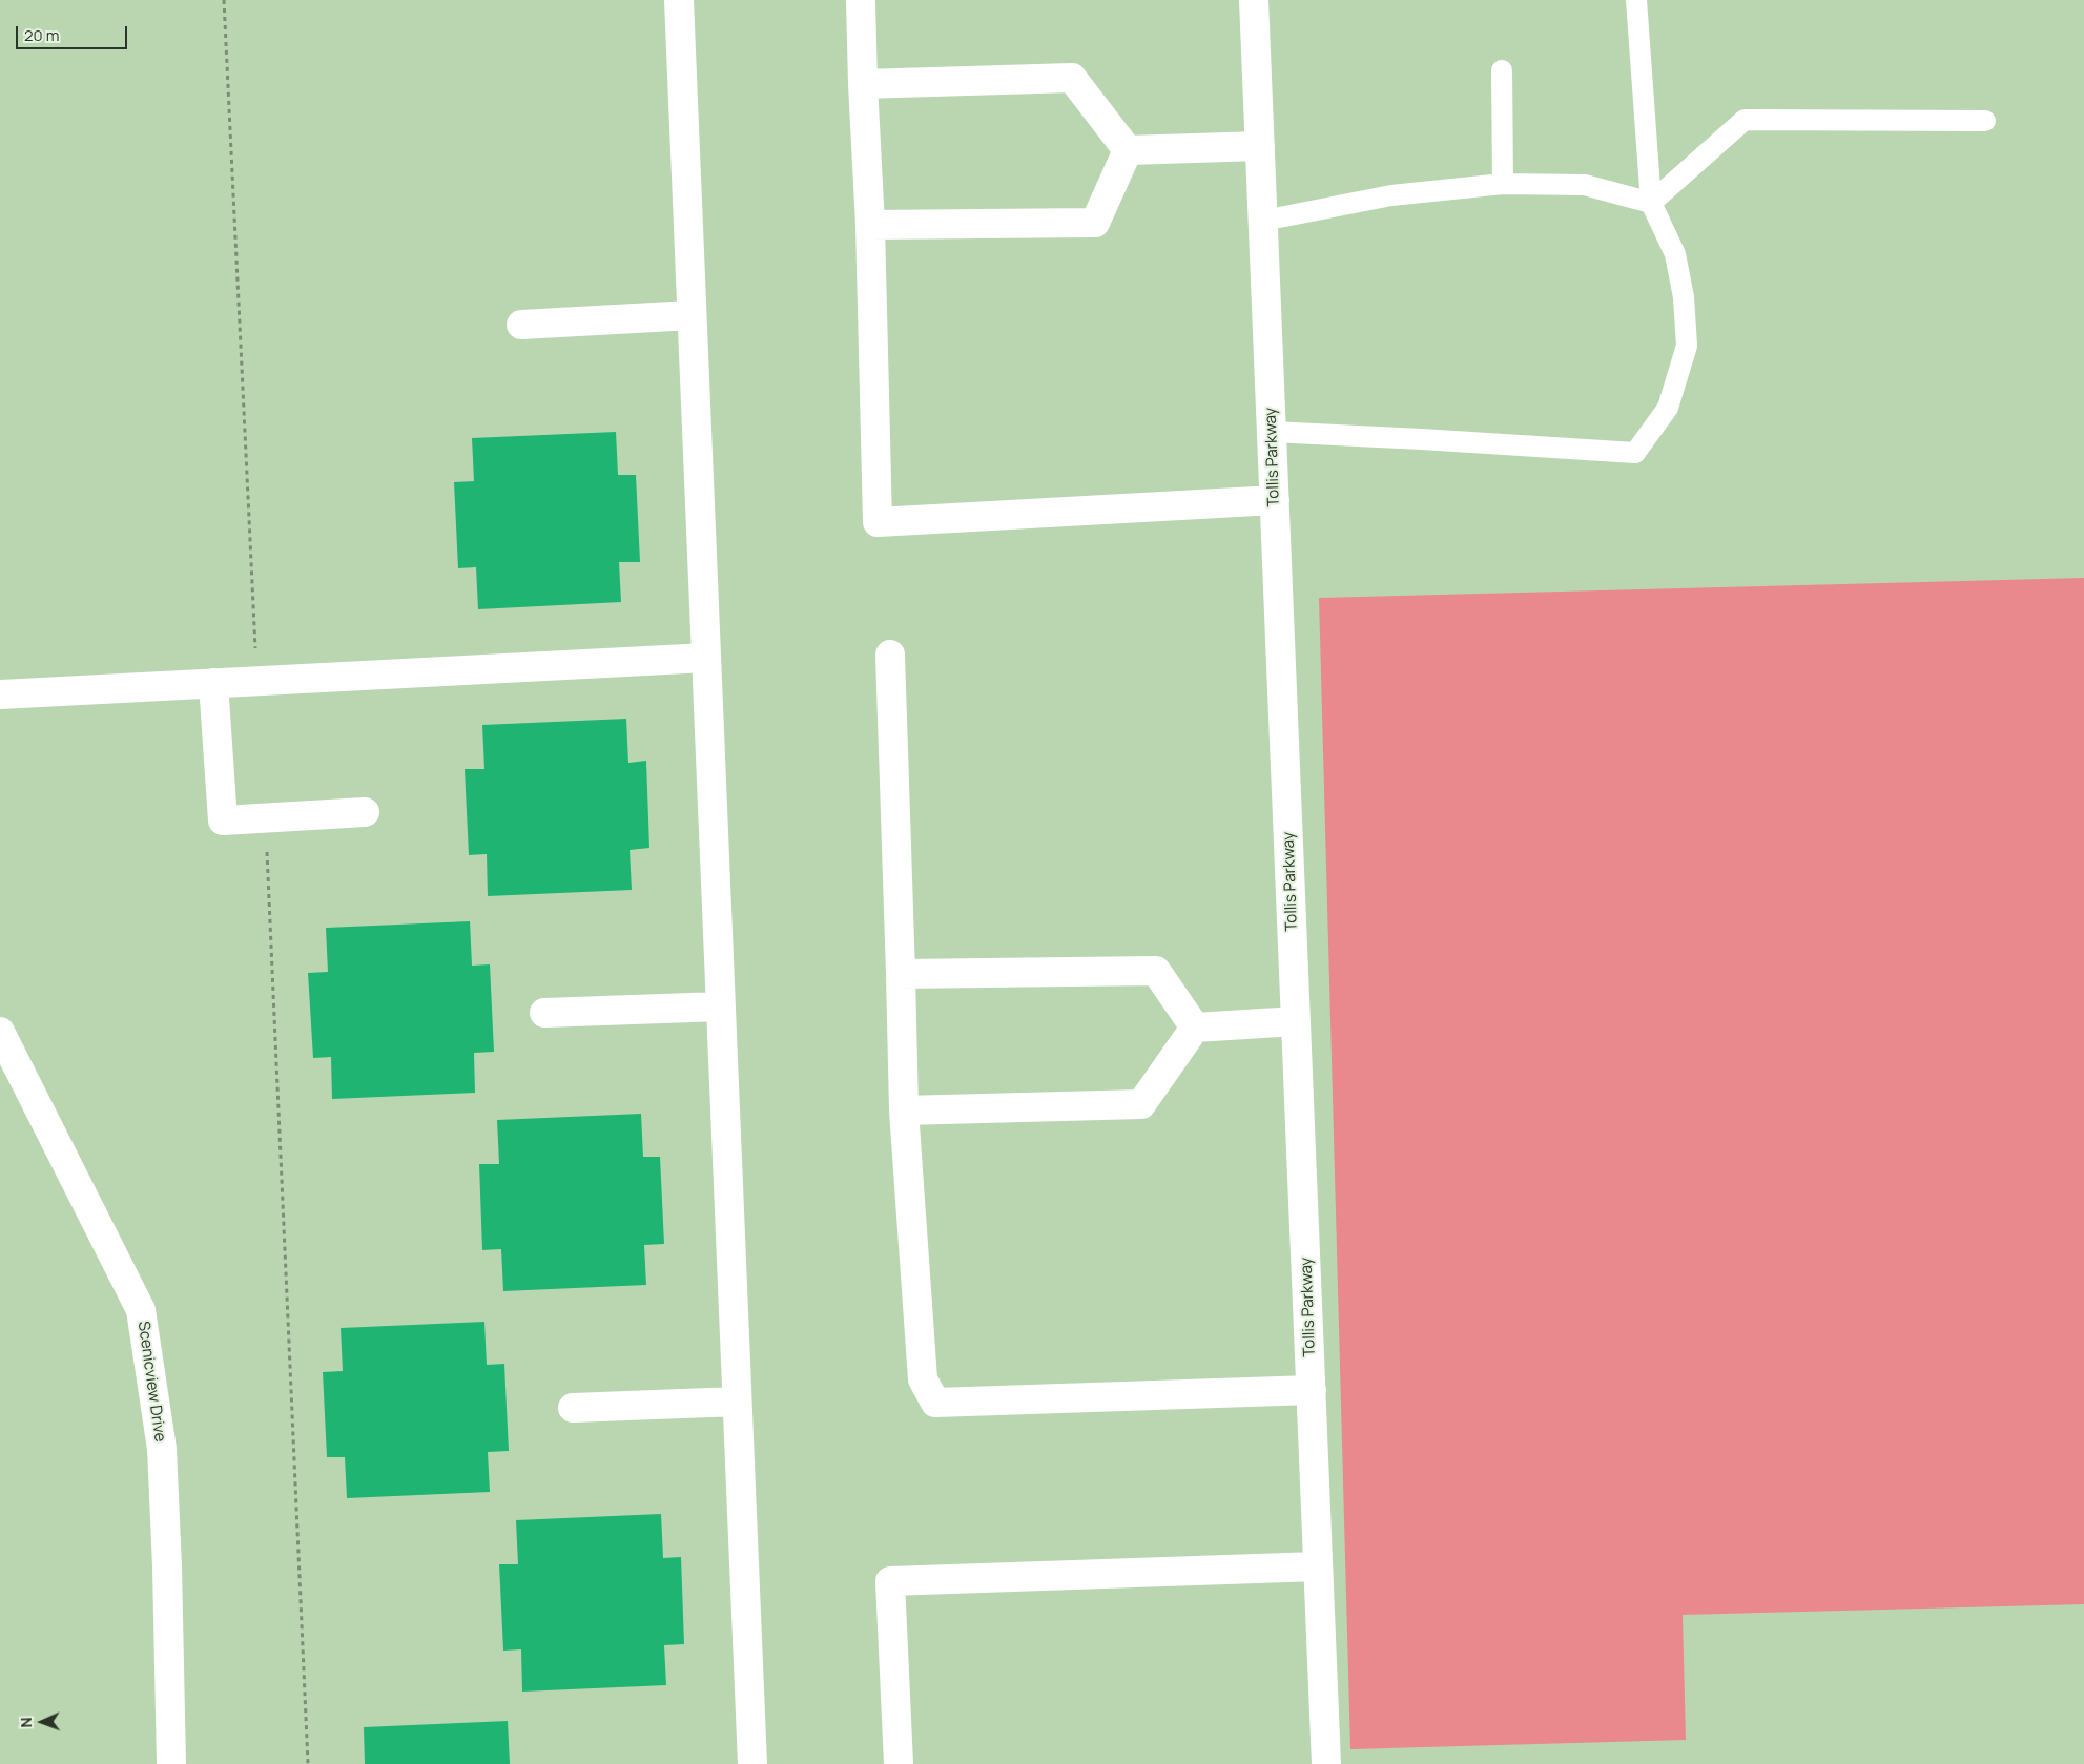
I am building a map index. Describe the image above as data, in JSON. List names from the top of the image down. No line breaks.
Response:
{"streets":{"street":["Tollis Parkway","Scenicview Drive"]},"scale_bar":"20 m","north":"left"}
